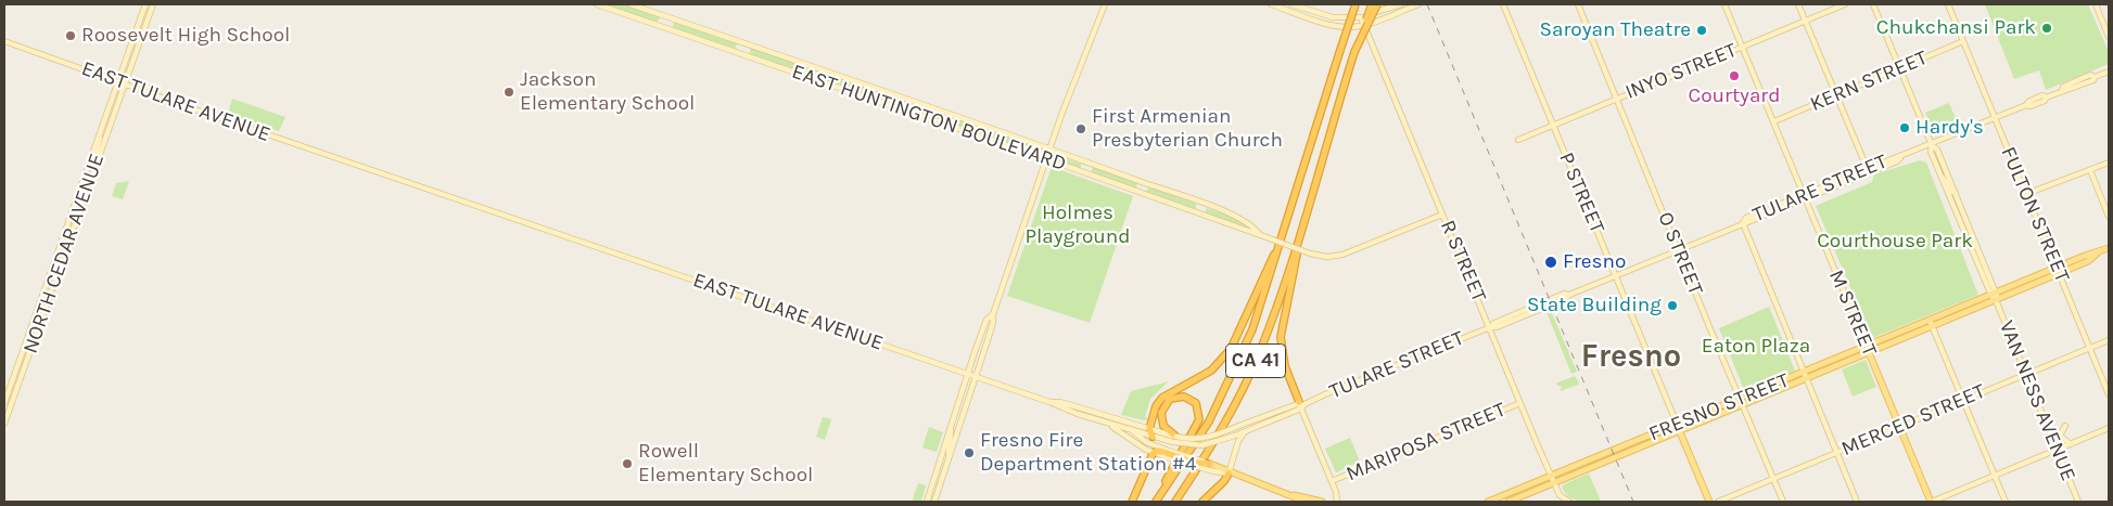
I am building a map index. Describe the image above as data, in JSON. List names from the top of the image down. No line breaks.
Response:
{"streets":{"highway":["CA 41"],"main road":["INYO STREET","KERN STREET","EAST TULARE AVENUE","EAST HUNTINGTON BOULEVARD","TULARE STREET","P STREET","FULTON STREET","NORTH CEDAR AVENUE","O STREET","R STREET","M STREET","VAN NESS AVENUE","FRESNO STREET","MERCED STREET","MARIPOSA STREET"]},"crossings":[["INYO STREET","P STREET"],["INYO STREET","O STREET"],["INYO STREET","M STREET"],["KERN STREET","FULTON STREET"],["KERN STREET","M STREET"],["KERN STREET","VAN NESS AVENUE"],["EAST TULARE AVENUE","TULARE STREET"],["EAST TULARE AVENUE","NORTH CEDAR AVENUE"],["EAST HUNTINGTON BOULEVARD","R STREET"],["TULARE STREET","P STREET"],["TULARE STREET","FULTON STREET"],["TULARE STREET","O STREET"],["TULARE STREET","R STREET"],["TULARE STREET","M STREET"],["TULARE STREET","VAN NESS AVENUE"],["P STREET","FRESNO STREET"],["FULTON STREET","FRESNO STREET"],["FULTON STREET","MERCED STREET"],["O STREET","FRESNO STREET"],["O STREET","MERCED STREET"],["R STREET","FRESNO STREET"],["R STREET","MARIPOSA STREET"],["M STREET","FRESNO STREET"],["M STREET","MERCED STREET"],["VAN NESS AVENUE","FRESNO STREET"],["VAN NESS AVENUE","MERCED STREET"]],"districts":["Fresno"],"parks":["Holmes Playground","Courthouse Park","Eaton Plaza"],"places":["Chukchansi Park","Saroyan Theatre","Roosevelt High School","Courtyard","Jackson Elementary School","Hardy's","First Armenian Presbyterian Church","Fresno","State Building","Fresno Fire Department Station #4","Rowell Elementary School"]}
